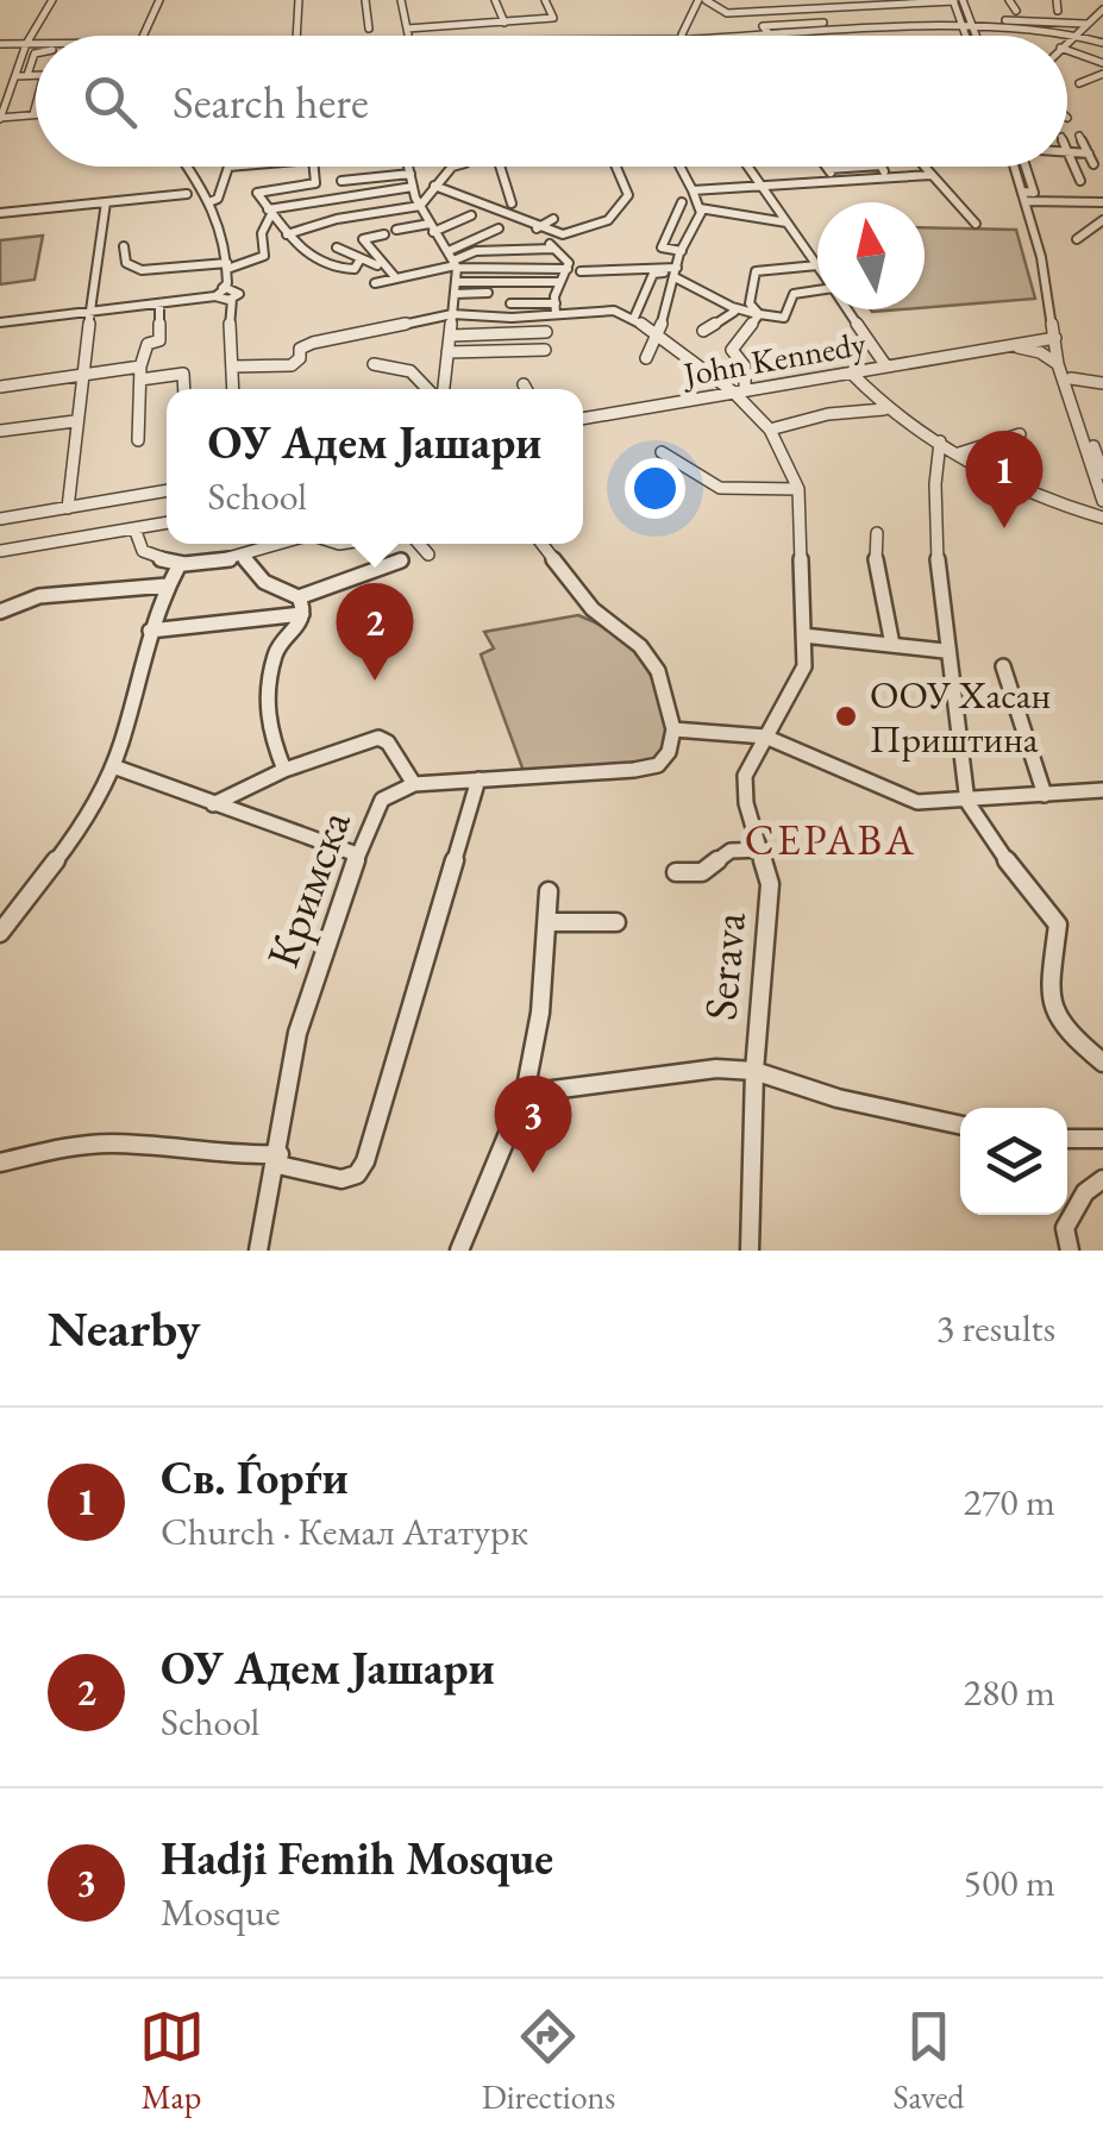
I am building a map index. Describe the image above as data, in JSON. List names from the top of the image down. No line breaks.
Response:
{"streets":{"street":["John Kennedy","Кримска","Serava"]},"crossings":[["John Kennedy","Serava"]],"districts":["СЕРАВА"],"places":["ООУ Хасан Приштина"],"north":"top","page":{"search":"Search here","popup":["ОУ Адем Јашари","School"],"pins":["1","2","3"],"heading":["Nearby","3 results"],"list":[{"mark":"1","name":"Св. Ѓорѓи","note":"Church · Кемал Ататурк","value":"270 m"},{"mark":"2","name":"ОУ Адем Јашари","note":"School","value":"280 m"},{"mark":"3","name":"Hadji Femih Mosque","note":"Mosque","value":"500 m"}],"nav":["Map","Directions","Saved"]}}
